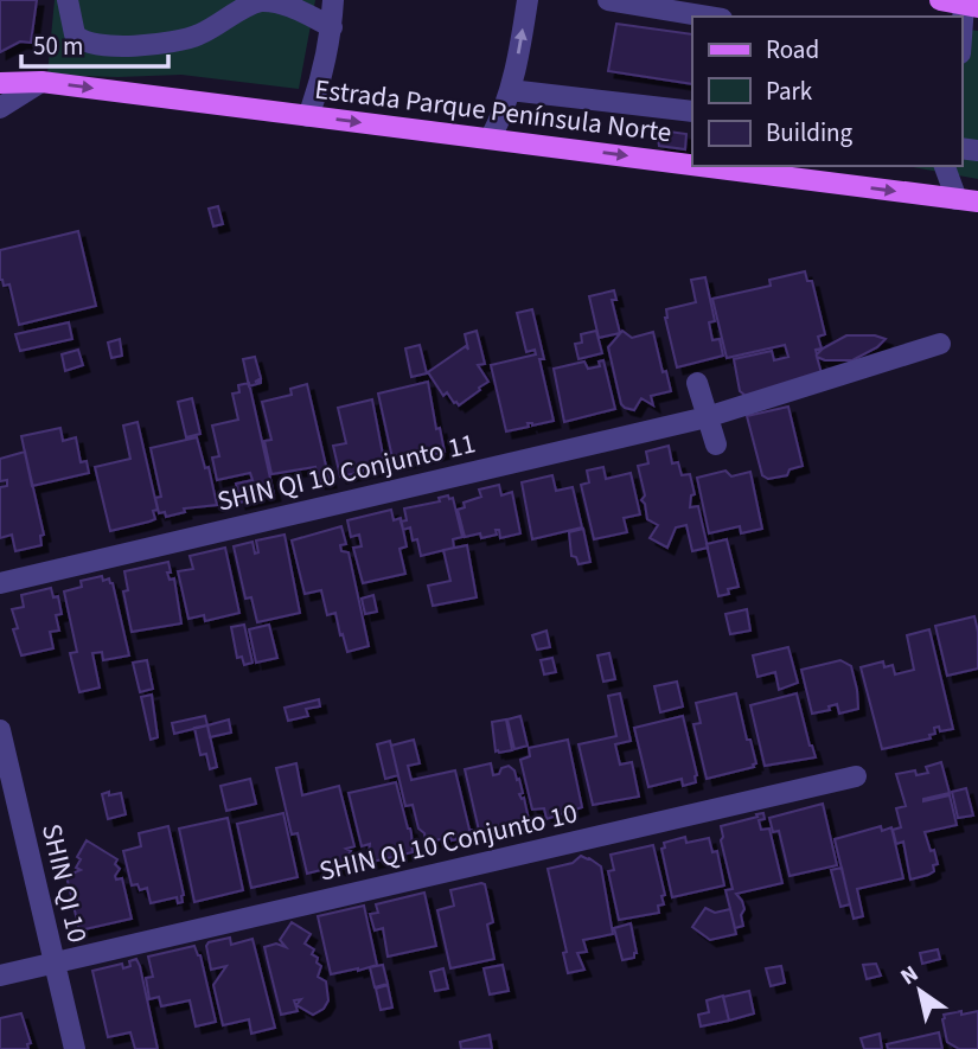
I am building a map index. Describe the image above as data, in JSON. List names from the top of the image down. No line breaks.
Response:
{"streets":{"main road":["Estrada Parque Península Norte"],"street":["SHIN QI 10 Conjunto 11","SHIN QI 10 Conjunto 10","SHIN QI 10"]},"crossings":[["SHIN QI 10 Conjunto 10","SHIN QI 10"]],"one_way":["Estrada Parque Península Norte"],"legend":["Road","Park","Building"],"scale_bar":"50 m","north":"top left"}
